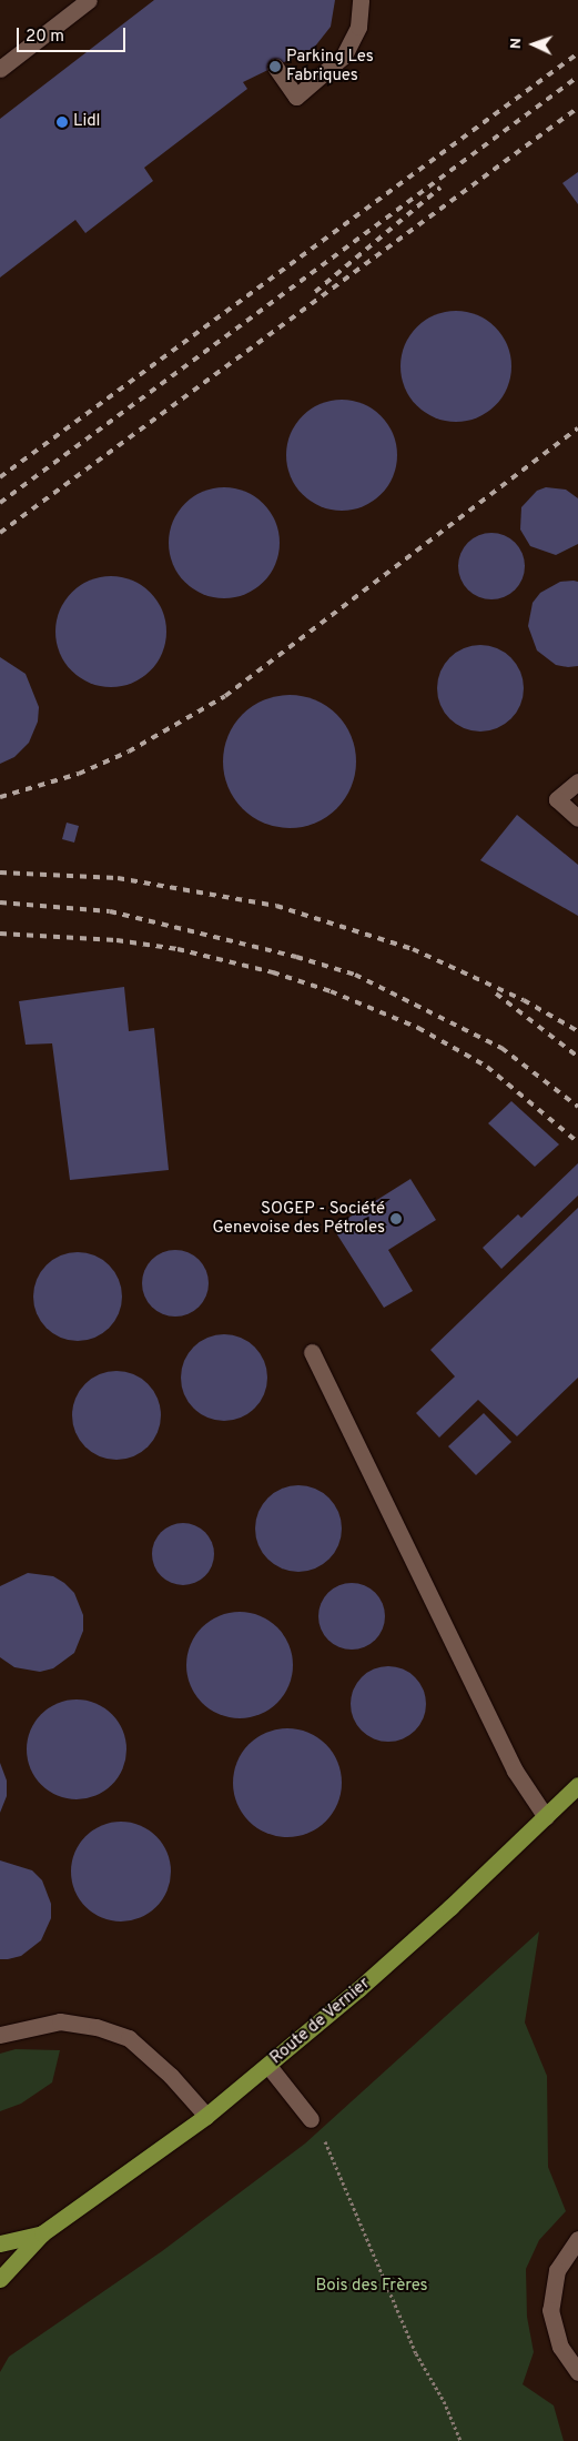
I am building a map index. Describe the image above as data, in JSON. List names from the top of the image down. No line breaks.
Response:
{"streets":{"main road":["Route de Vernier"]},"parks":["Bois des Frères"],"places":["Parking Les Fabriques","Lidl","SOGEP - Société Genevoise des Pétroles"],"scale_bar":"20 m","north":"left"}
